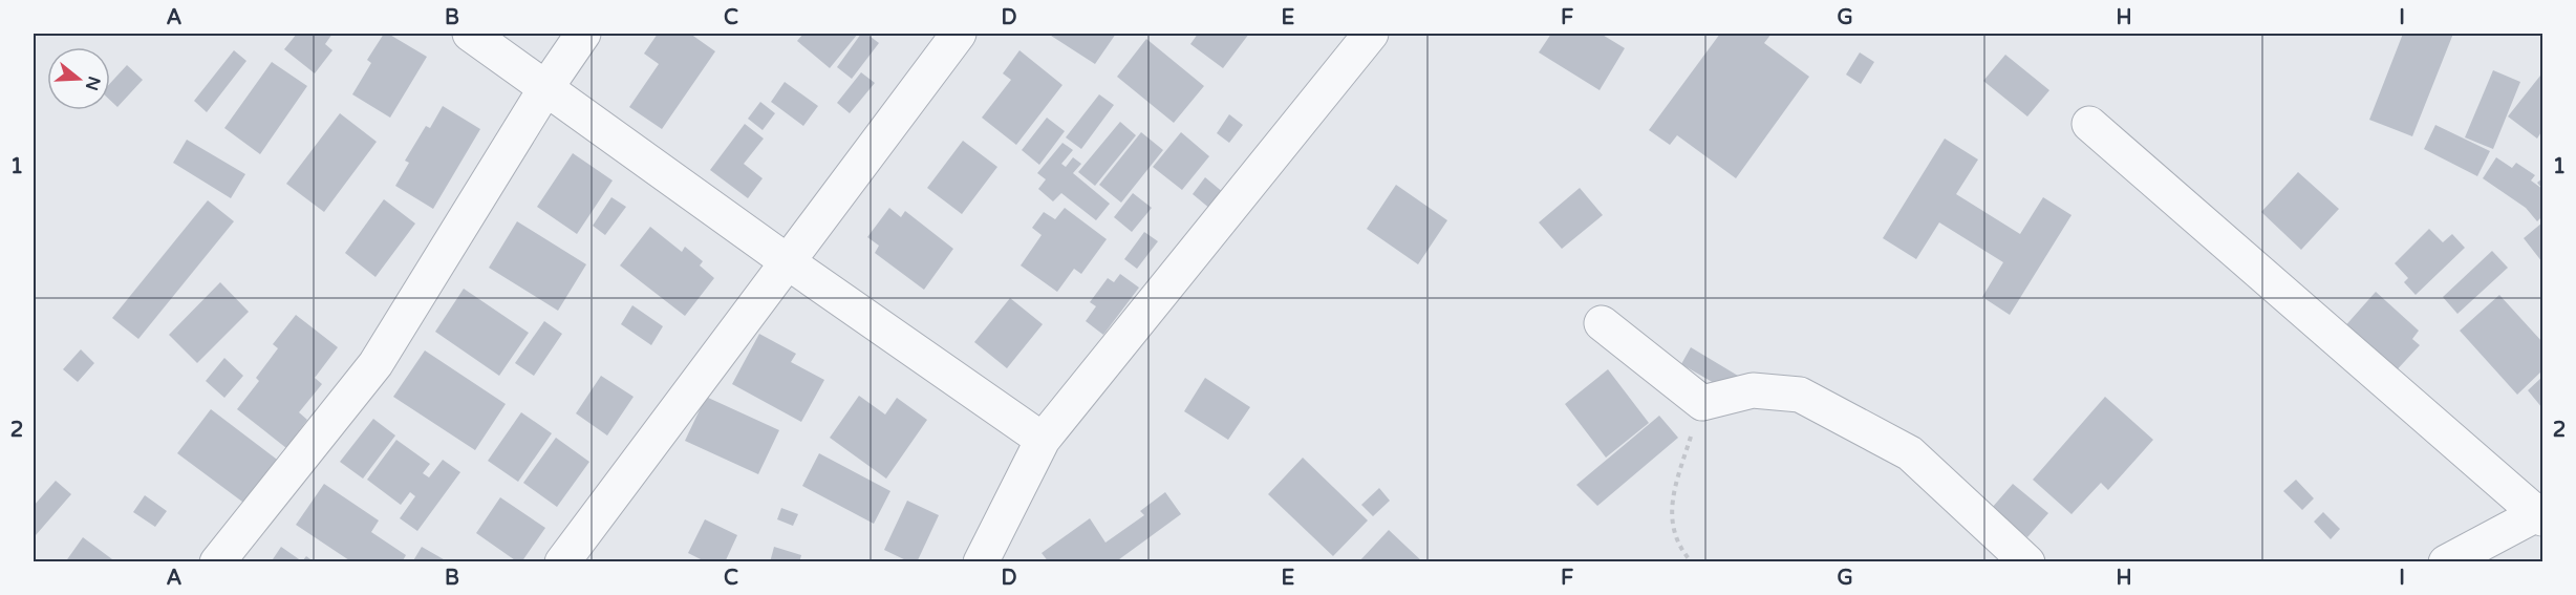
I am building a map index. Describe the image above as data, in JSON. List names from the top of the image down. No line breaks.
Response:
{"north":"right","grid":{"columns":["A","B","C","D","E","F","G","H","I"],"rows":["1","2"]}}
